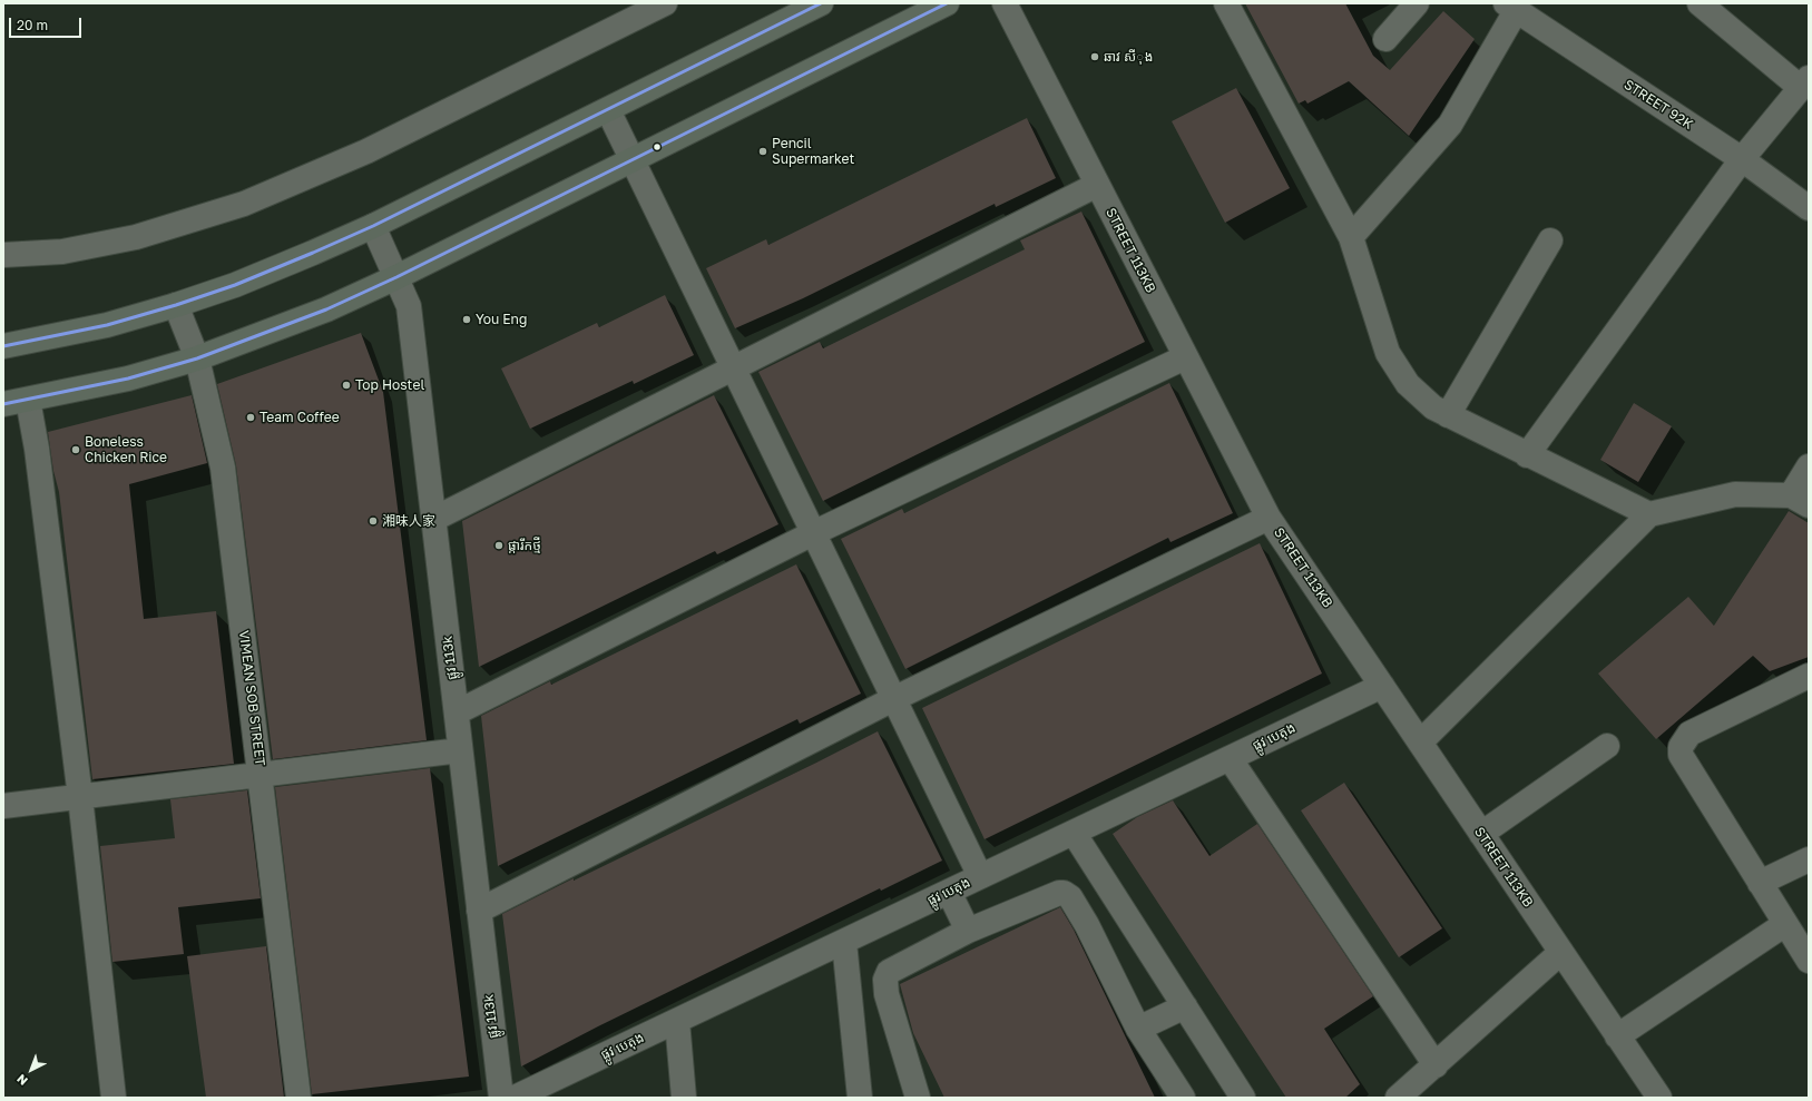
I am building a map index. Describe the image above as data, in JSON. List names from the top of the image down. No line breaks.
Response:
{"streets":{"street":["STREET 92K","STREET 113KB","ផ្លូវ 113k","VIMEAN SOB STREET","ផ្លូវ បេតុង"]},"crossings":[["STREET 113KB","ផ្លូវ បេតុង"]],"places":["ឆាវ សីុង","Pencil Supermarket","You Eng","Top Hostel","Team Coffee","Boneless Chicken Rice","湘味人家","ផ្ការីកថ្មី"],"scale_bar":"20 m","north":"bottom left"}
